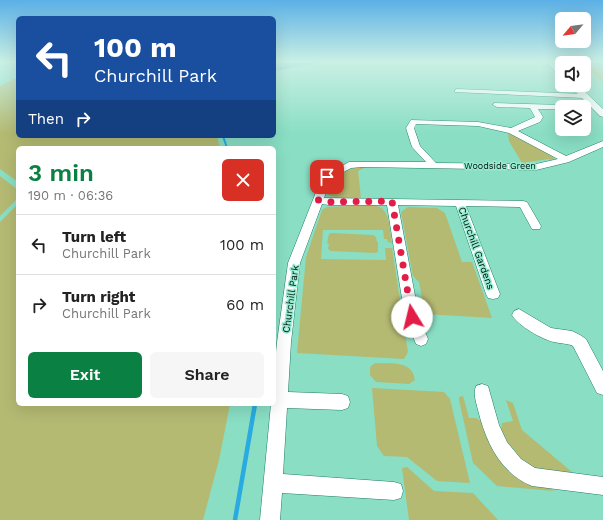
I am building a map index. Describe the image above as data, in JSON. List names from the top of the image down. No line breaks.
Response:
{"streets":{"street":["Woodside Green","Churchill Gardens","Churchill Park"]},"crossings":[["Woodside Green","Churchill Park"]],"north":"bottom left","page":{"turn":["100 m","Churchill Park"],"then":"Then","heading":["3 min","190 m · 06:36"],"list":[{"name":"Turn left","note":"Churchill Park","value":"100 m"},{"name":"Turn right","note":"Churchill Park","value":"60 m"}],"buttons":["Exit","Share"]}}
